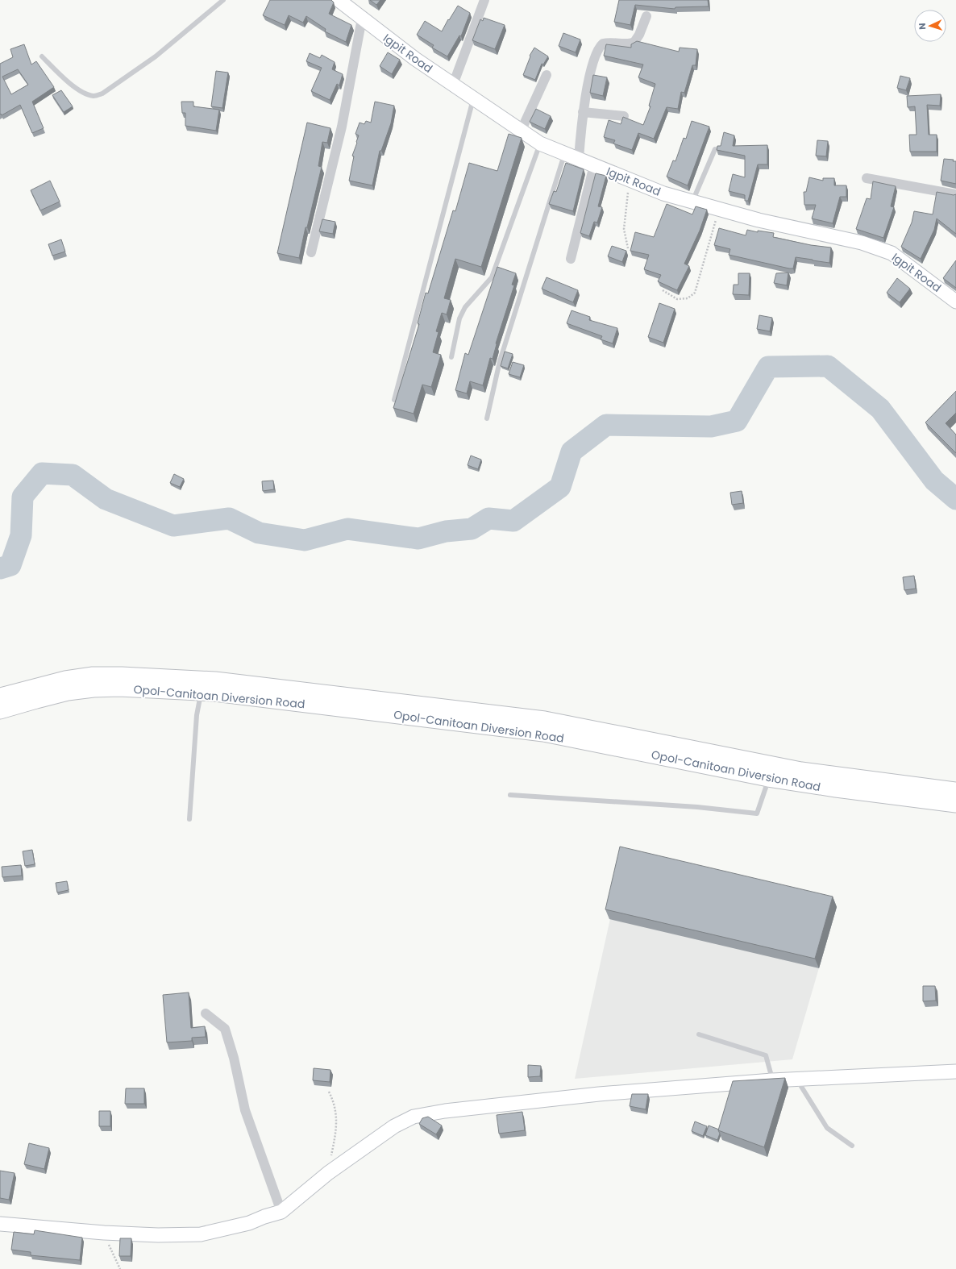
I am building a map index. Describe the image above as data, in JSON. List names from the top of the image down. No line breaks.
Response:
{"streets":{"main road":["Opol-Canitoan Diversion Road"],"street":["Igpit Road"]},"north":"left"}
